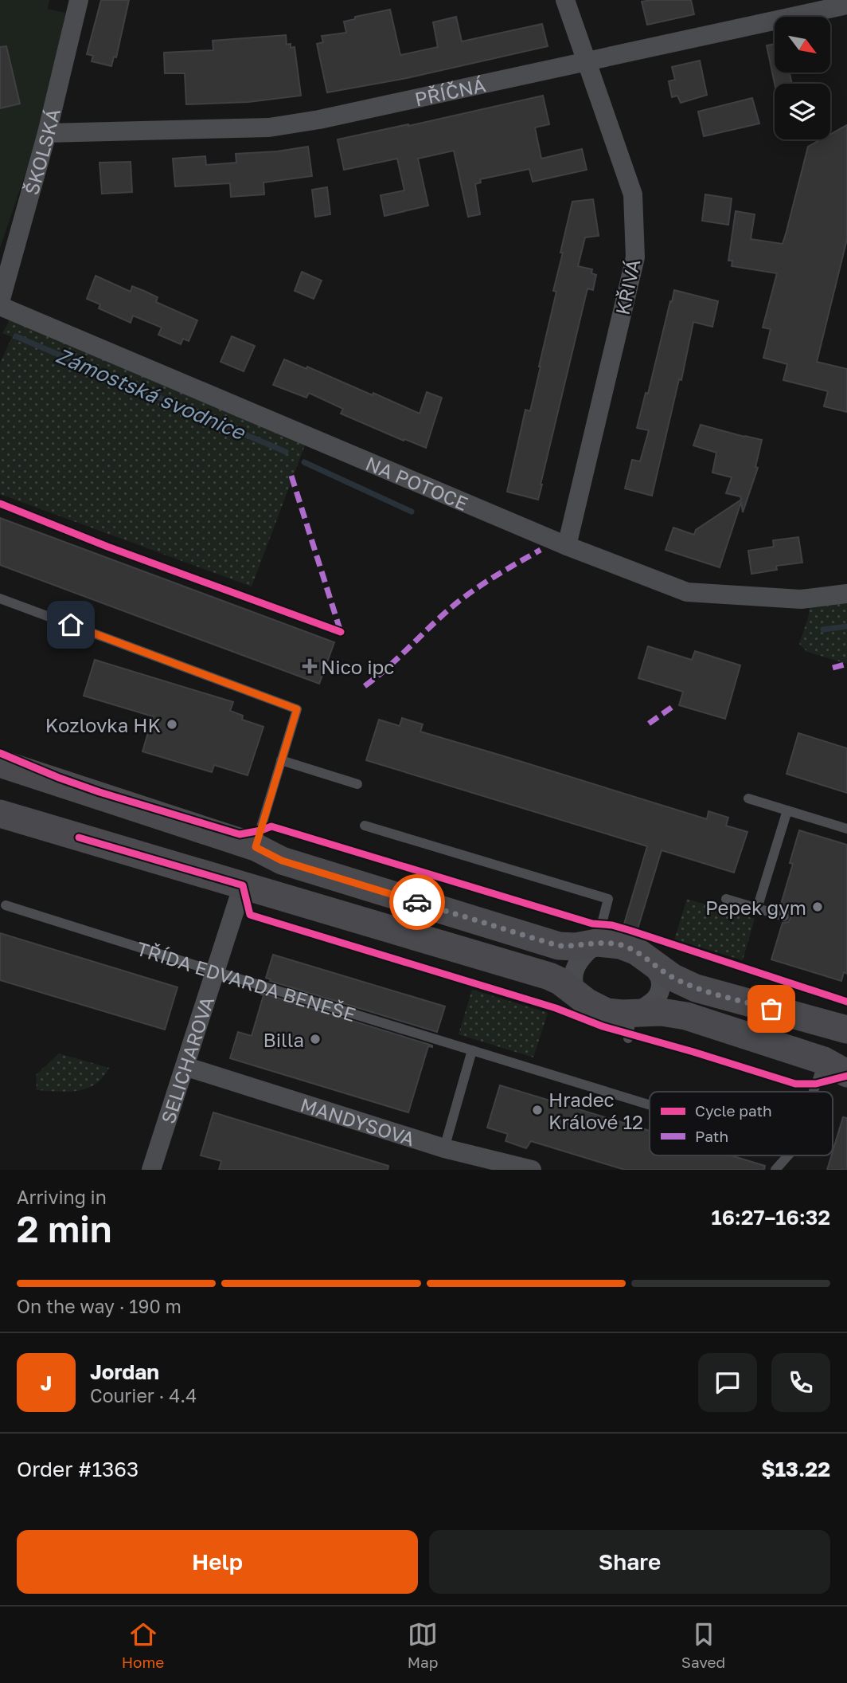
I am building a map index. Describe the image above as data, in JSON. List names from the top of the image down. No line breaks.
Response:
{"streets":{"street":["PŘÍČNÁ","ŠKOLSKÁ","KŘIVÁ","NA POTOCE","SELICHAROVA","MANDYSOVA"],"lane":["TŘÍDA EDVARDA BENEŠE"]},"crossings":[["PŘÍČNÁ","ŠKOLSKÁ"],["PŘÍČNÁ","KŘIVÁ"],["KŘIVÁ","NA POTOCE"],["TŘÍDA EDVARDA BENEŠE","SELICHAROVA"],["SELICHAROVA","MANDYSOVA"]],"water":["Zámostská svodnice"],"places":{"health":["Nico ipc"],"other":["Kozlovka HK","Pepek gym","Billa","Hradec Králové 12"]},"legend":["Cycle path","Path"],"north":"bottom right","page":{"heading":["2 min","Arriving in","16:27–16:32"],"panel":["Jordan","Courier · 4.4","Order #1363","$13.22"],"bar":"On the way · 190 m","round":"J","buttons":["Help","Share"],"tabs":["Home","Map","Saved"]}}
